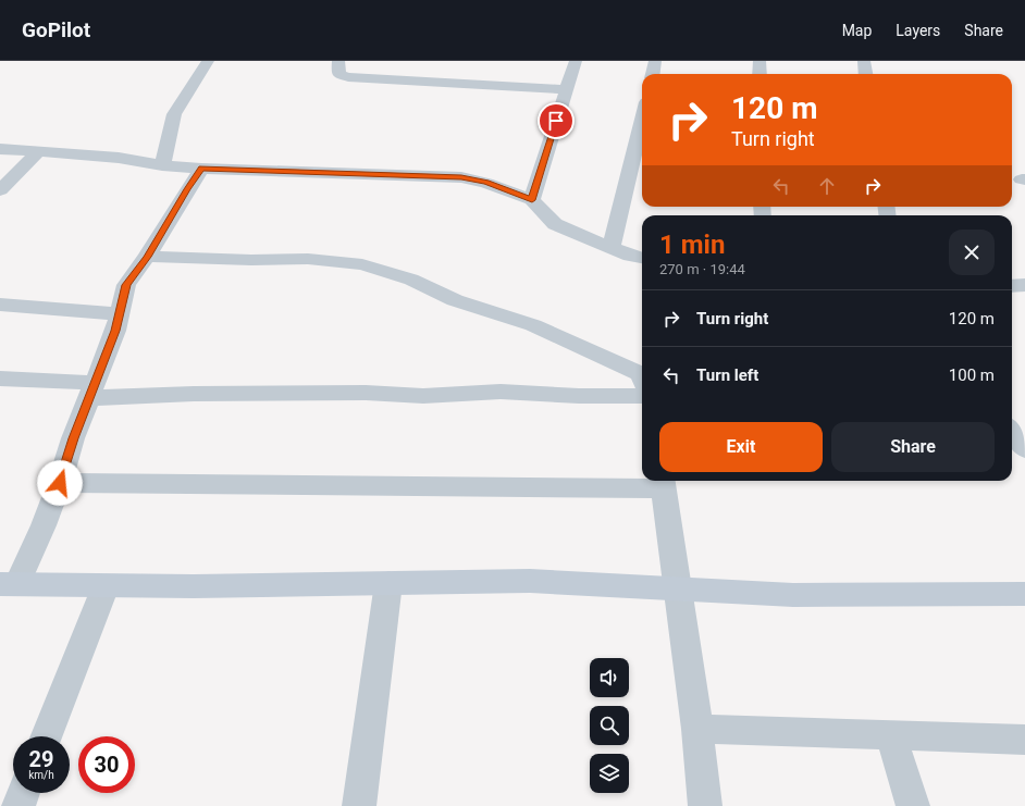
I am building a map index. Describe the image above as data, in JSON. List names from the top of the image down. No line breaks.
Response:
{"page":{"header":"GoPilot","nav":["Map","Layers","Share"],"turn":["120 m","Turn right"],"heading":["1 min","270 m · 19:44"],"list":[{"name":"Turn right","value":"120 m"},{"name":"Turn left","value":"100 m"}],"buttons":["Exit","Share"],"speed":"29 km/h","limit":"30"}}
